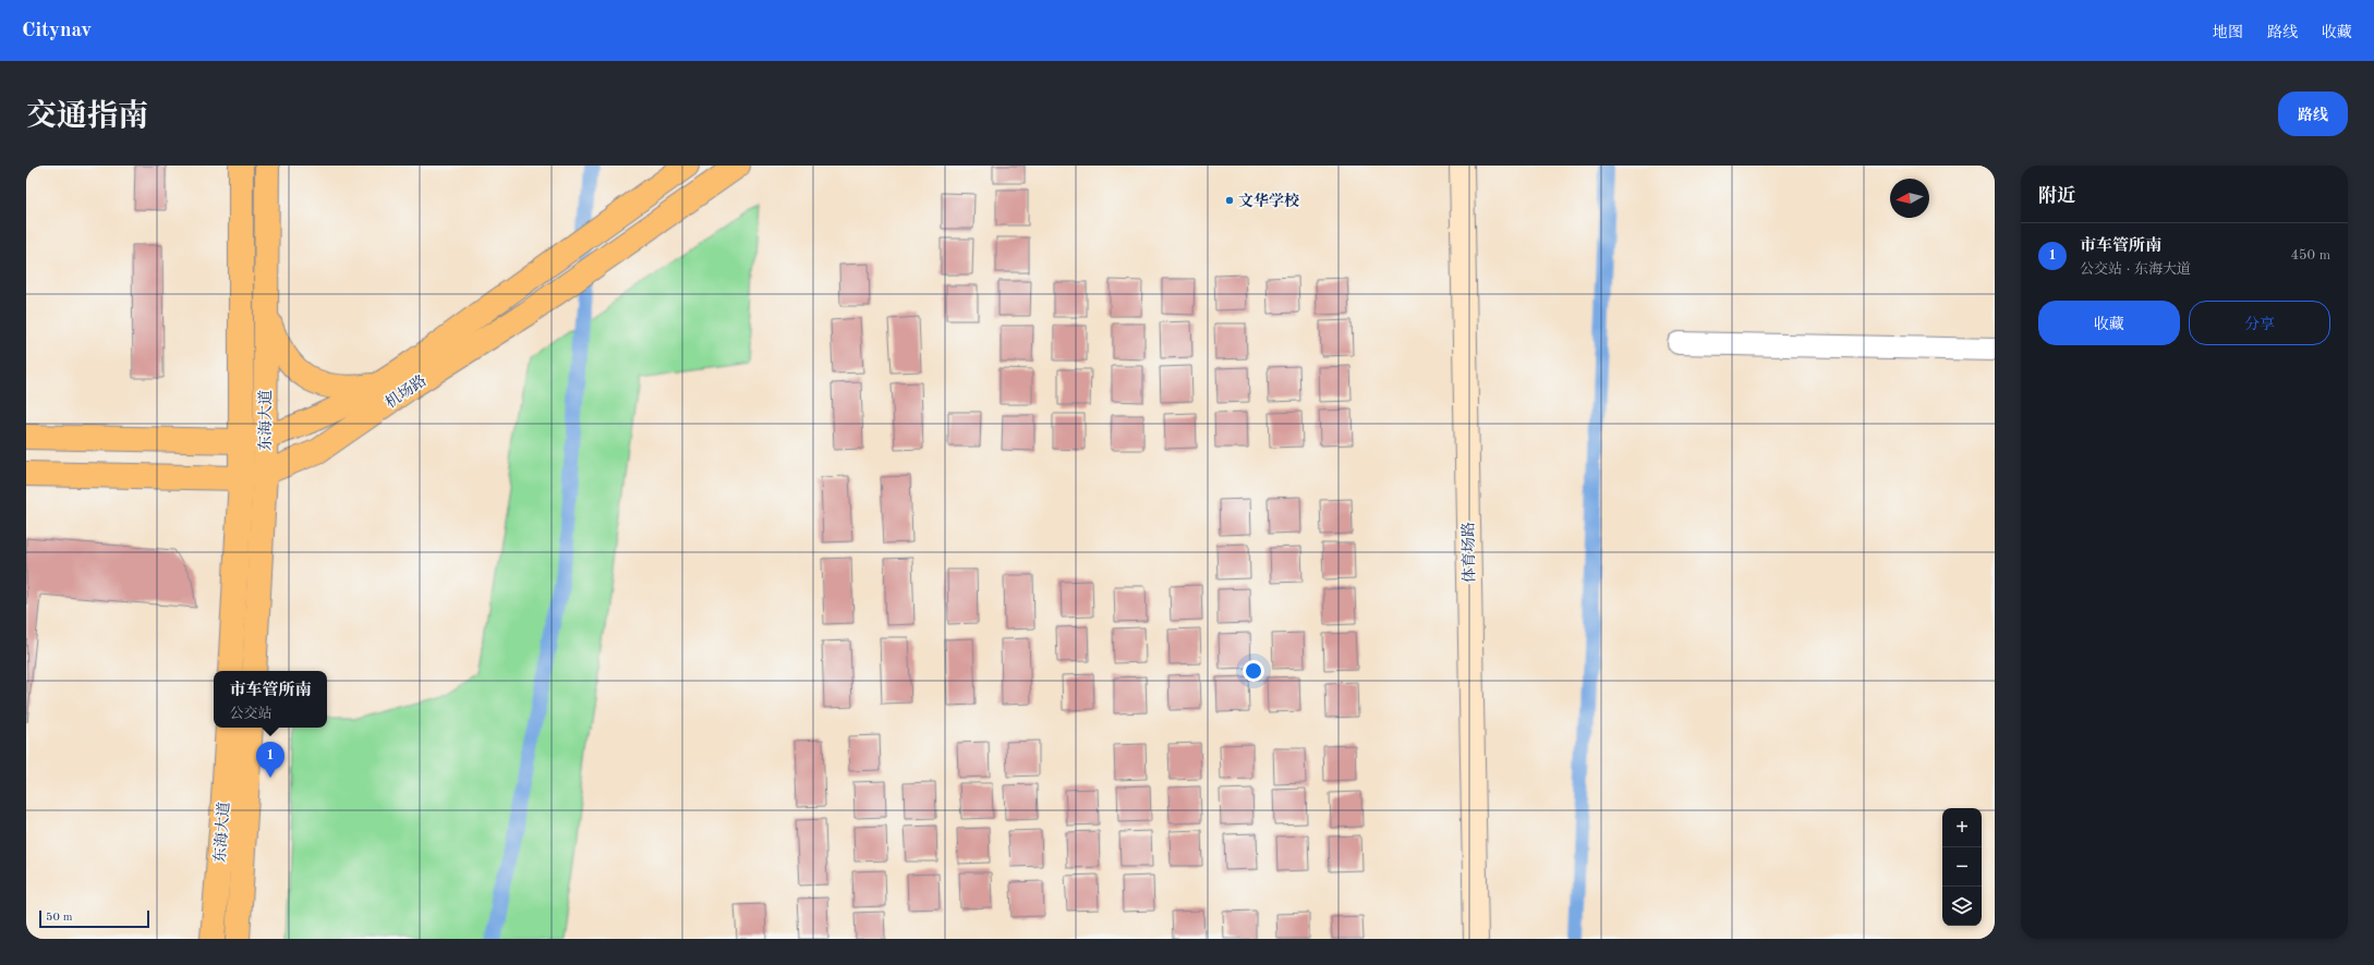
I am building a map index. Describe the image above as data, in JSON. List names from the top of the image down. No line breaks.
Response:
{"streets":{"main road":["机场路","东海大道","体育场路"]},"crossings":[["机场路","东海大道"]],"places":["文华学校"],"scale_bar":"50 m","north":"left","page":{"header":"Citynav","nav":["地图","路线","收藏"],"title":"交通指南","buttons":["路线",["收藏","分享"]],"heading":"附近","list":[{"mark":"1","name":"市车管所南","note":"公交站 · 东海大道","value":"450 m"}],"popup":["市车管所南","公交站"],"pins":"1","map_buttons":["+","−"],"scale":"50 m"}}
